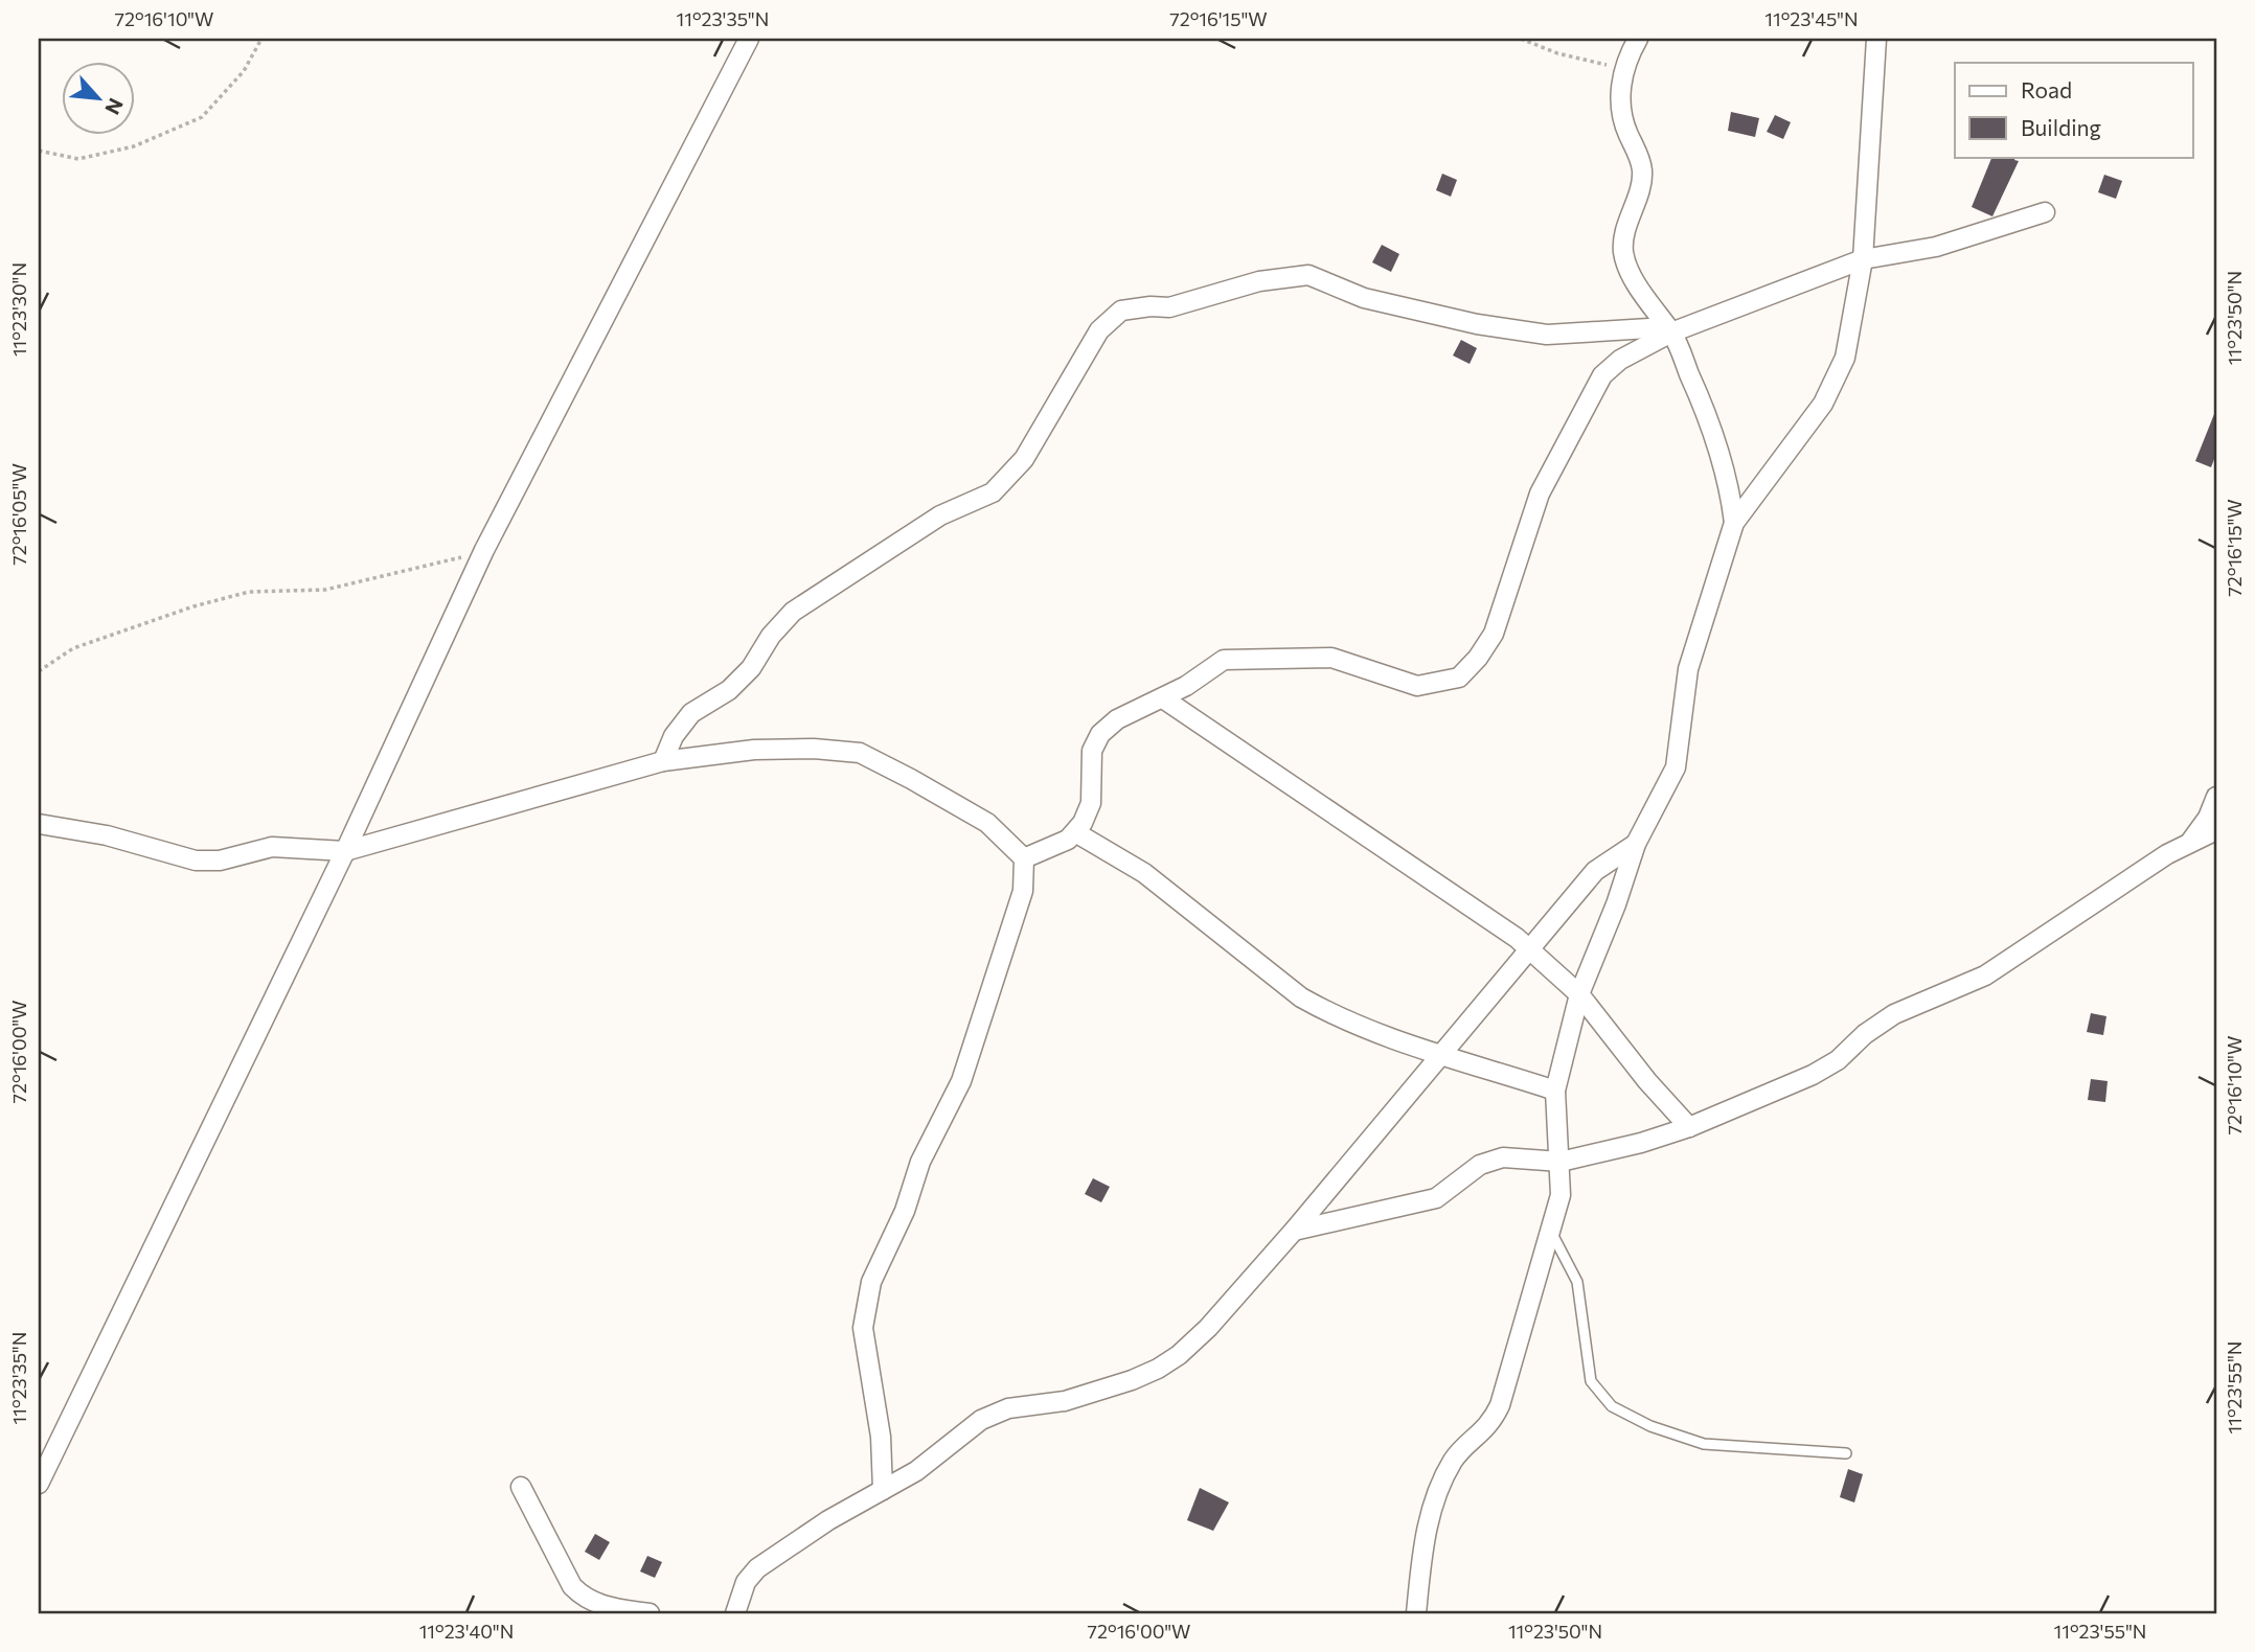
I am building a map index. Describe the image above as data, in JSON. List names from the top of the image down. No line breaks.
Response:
{"legend":["Road","Building"],"north":"bottom right","coordinates":["72°16'10\"W","11°23'35\"N","72°16'15\"W","11°23'45\"N","11°23'30\"N","11°23'50\"N","72°16'05\"W","72°16'00\"W","11°23'55\"N","11°23'40\"N"]}
